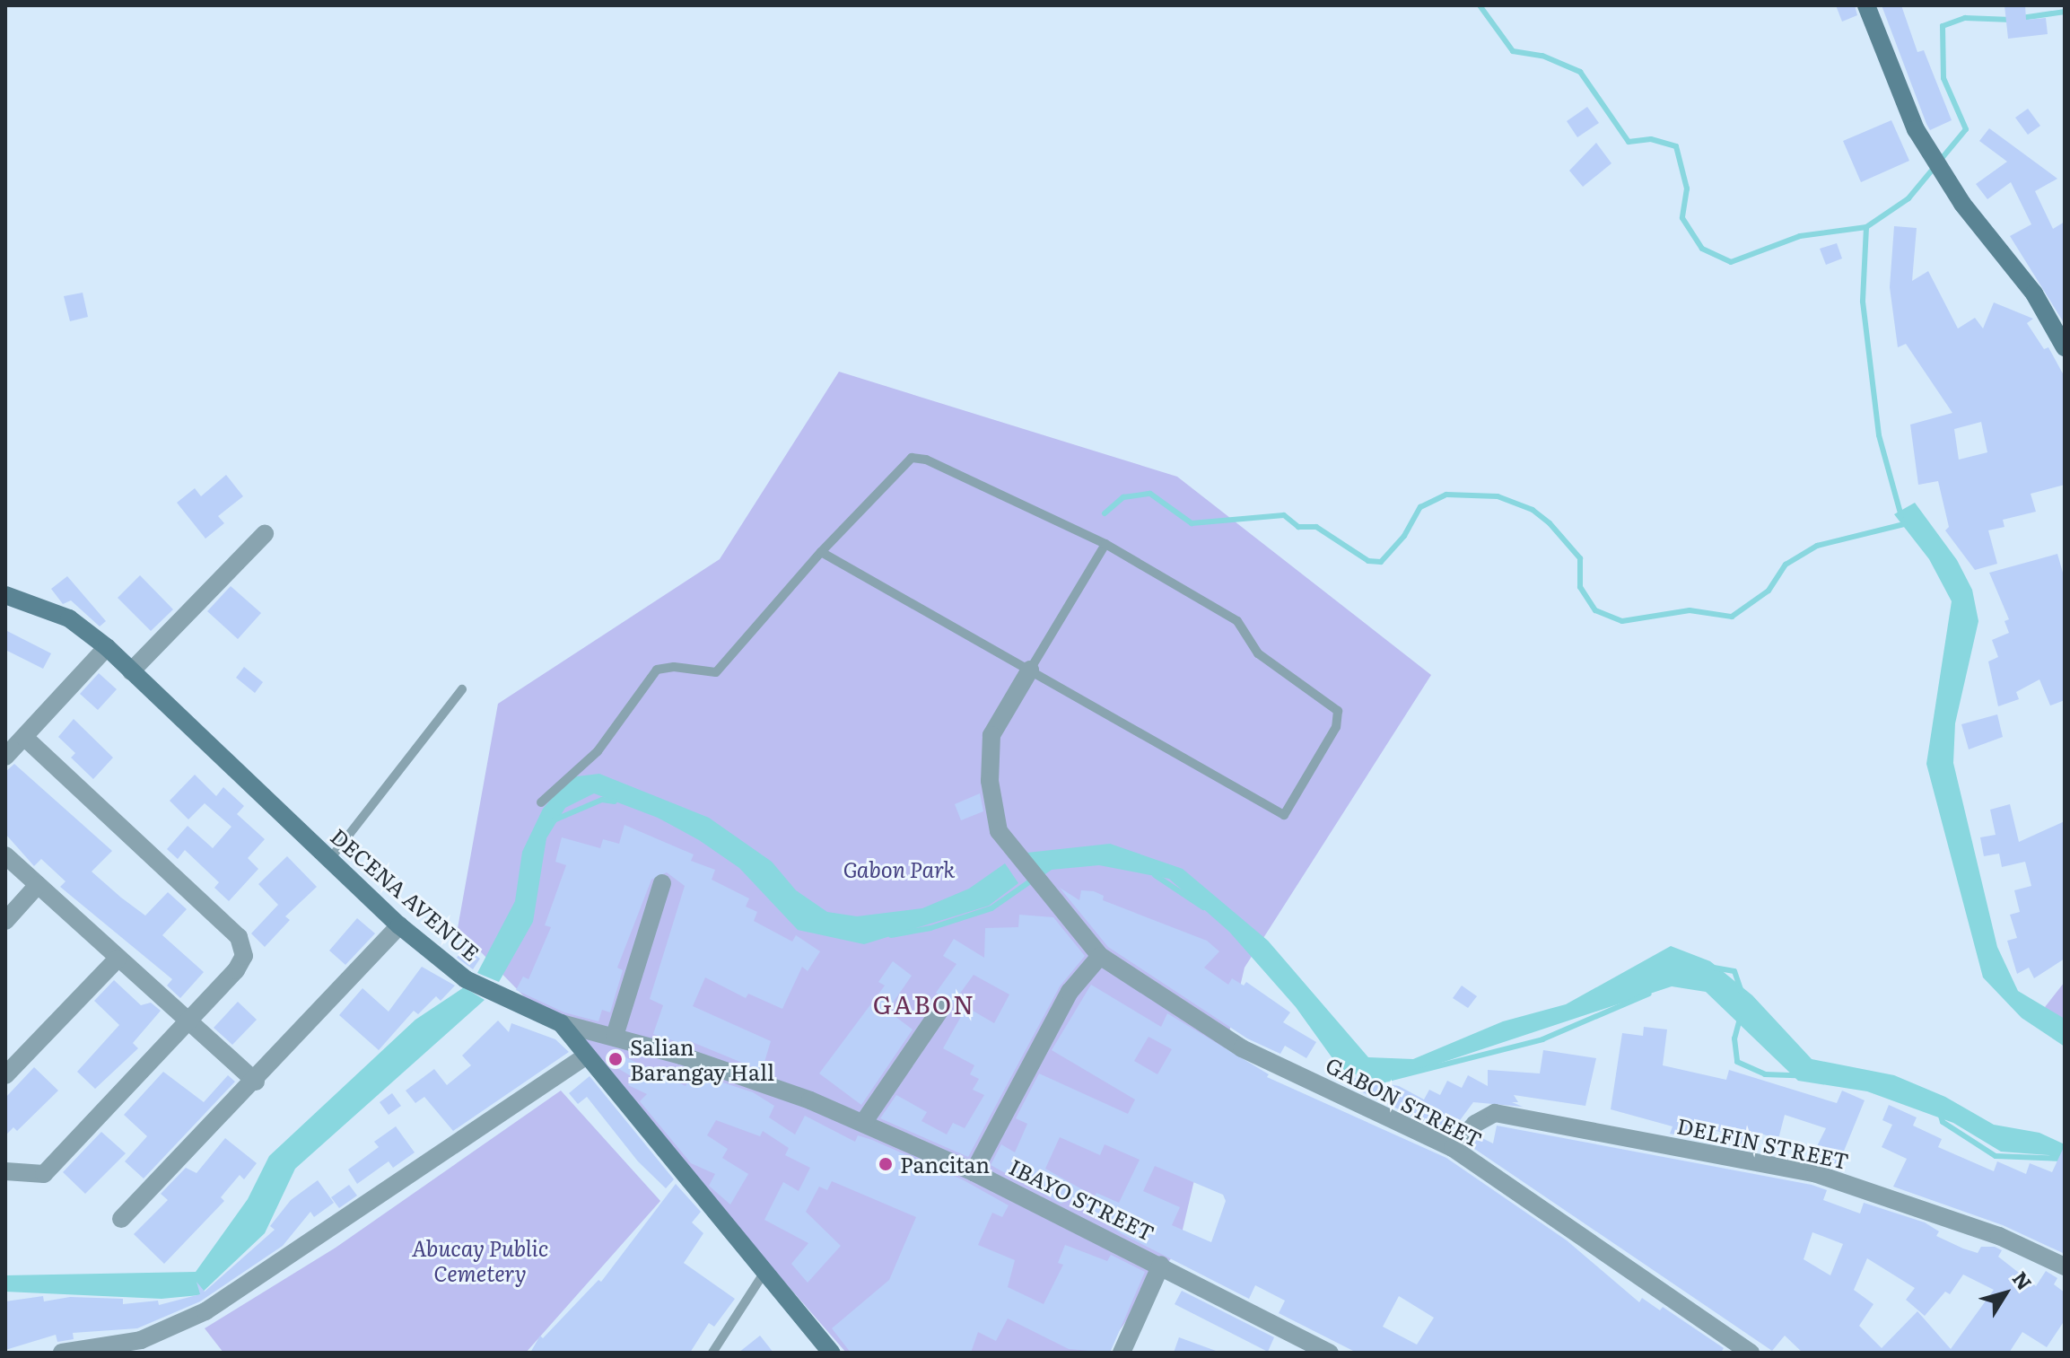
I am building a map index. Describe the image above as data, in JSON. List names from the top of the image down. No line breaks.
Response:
{"streets":{"main road":["DECENA AVENUE"],"street":["GABON STREET","DELFIN STREET","IBAYO STREET"]},"crossings":[["DECENA AVENUE","IBAYO STREET"],["GABON STREET","DELFIN STREET"]],"districts":["GABON"],"parks":["Gabon Park","Abucay Public Cemetery"],"places":["Salian Barangay Hall","Pancitan"],"north":"top right"}
